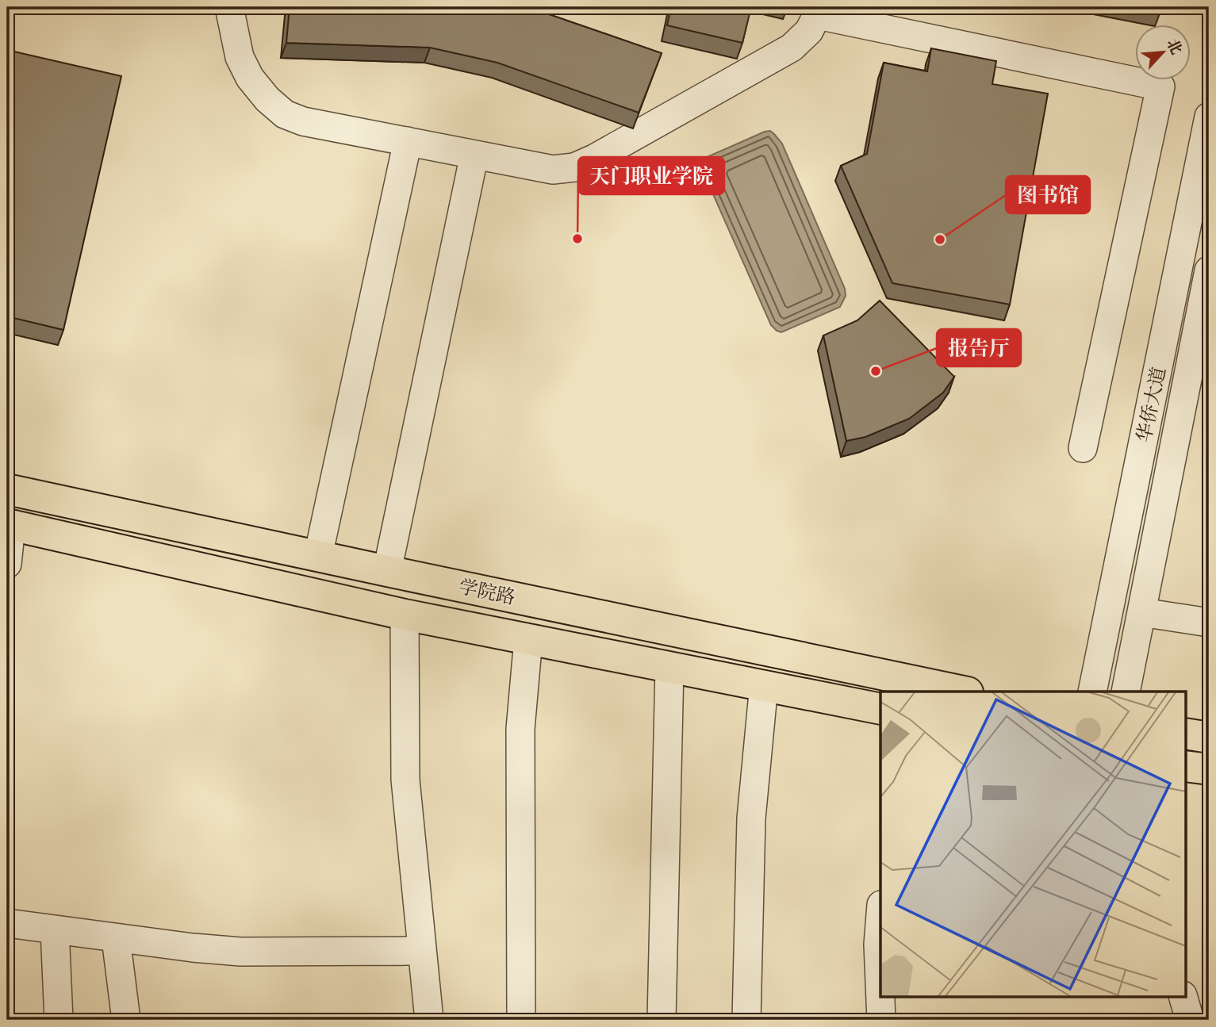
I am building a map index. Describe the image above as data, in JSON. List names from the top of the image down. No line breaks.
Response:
{"streets":{"main road":["学院路"],"street":["华侨大道"]},"places":["天门职业学院","图书馆","报告厅"],"north":"top right"}
